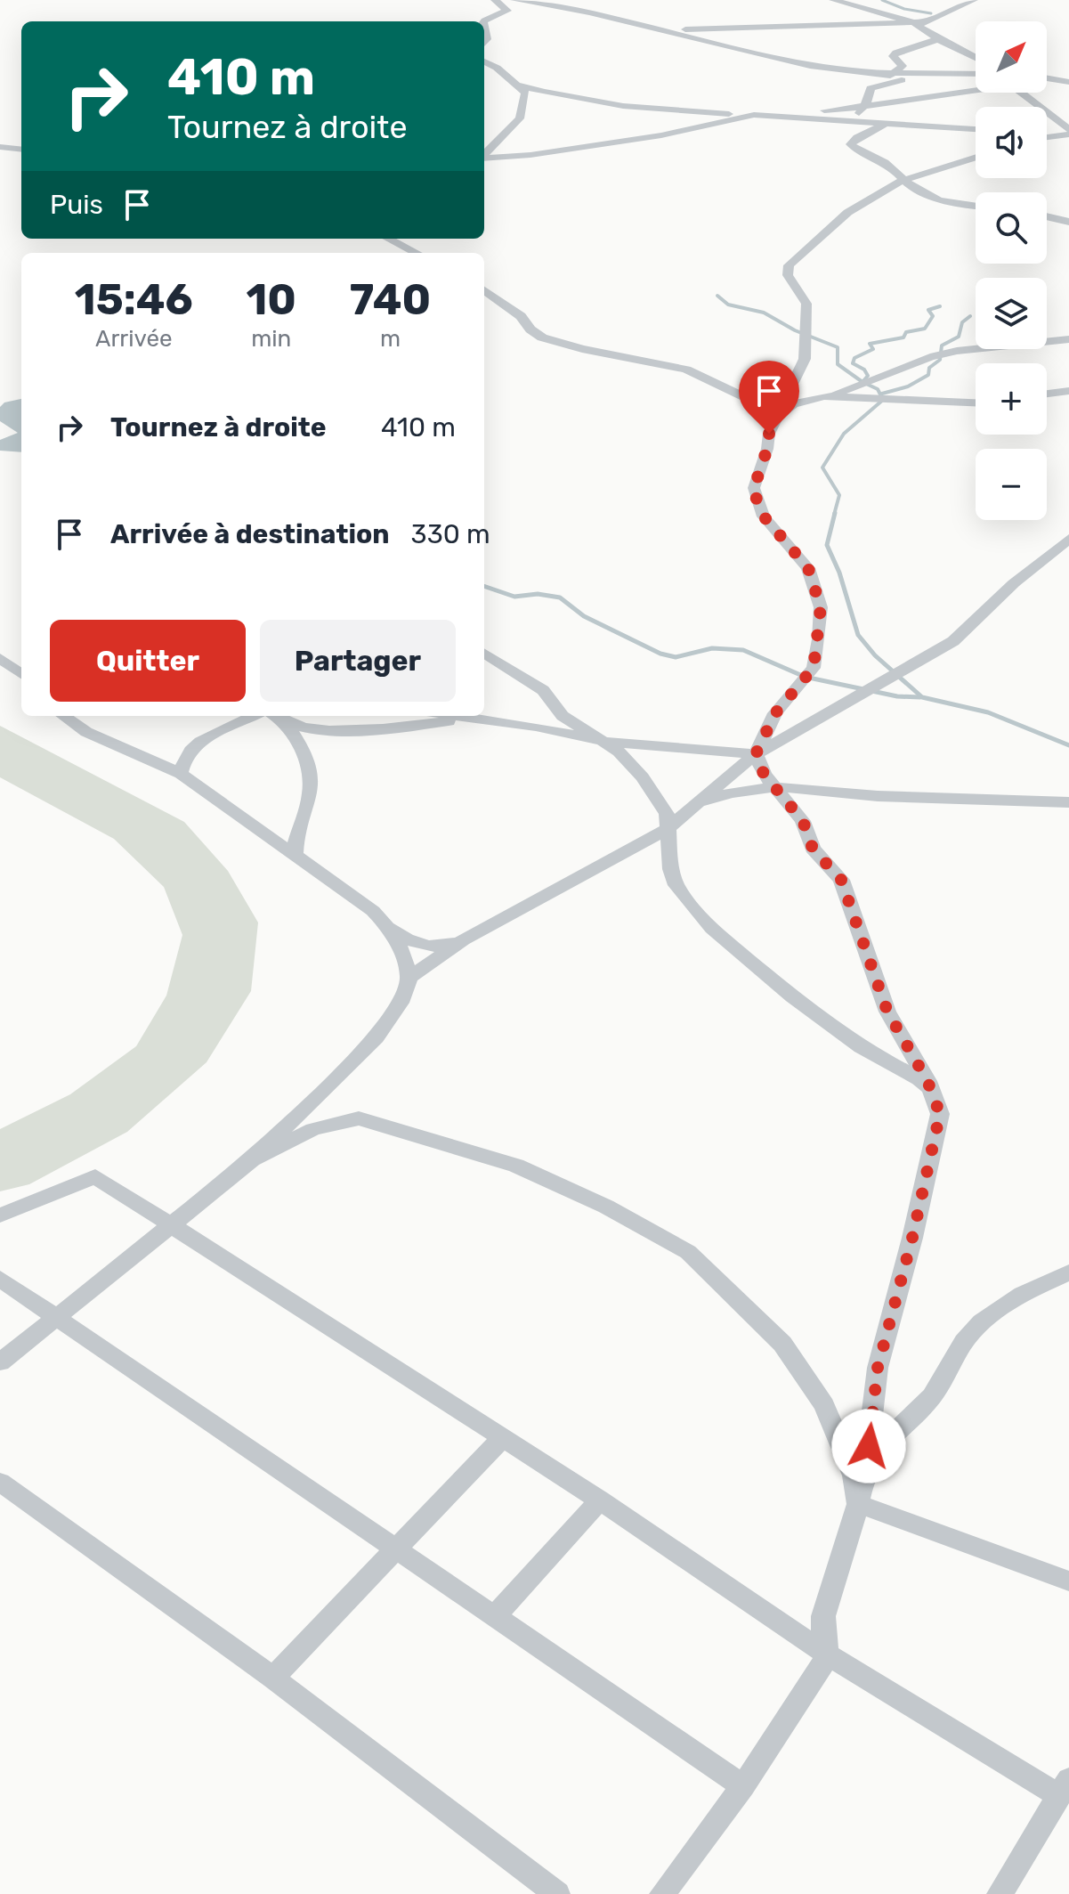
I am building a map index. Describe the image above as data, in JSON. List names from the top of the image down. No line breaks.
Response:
{"north":"top right","page":{"map_buttons":["+","−"],"turn":["410 m","Tournez à droite"],"then":"Puis","eta":["15:46","Arrivée","10","min","740","m"],"list":[{"name":"Tournez à droite","value":"410 m"},{"name":"Arrivée à destination","value":"330 m"}],"buttons":["Quitter","Partager"]}}
